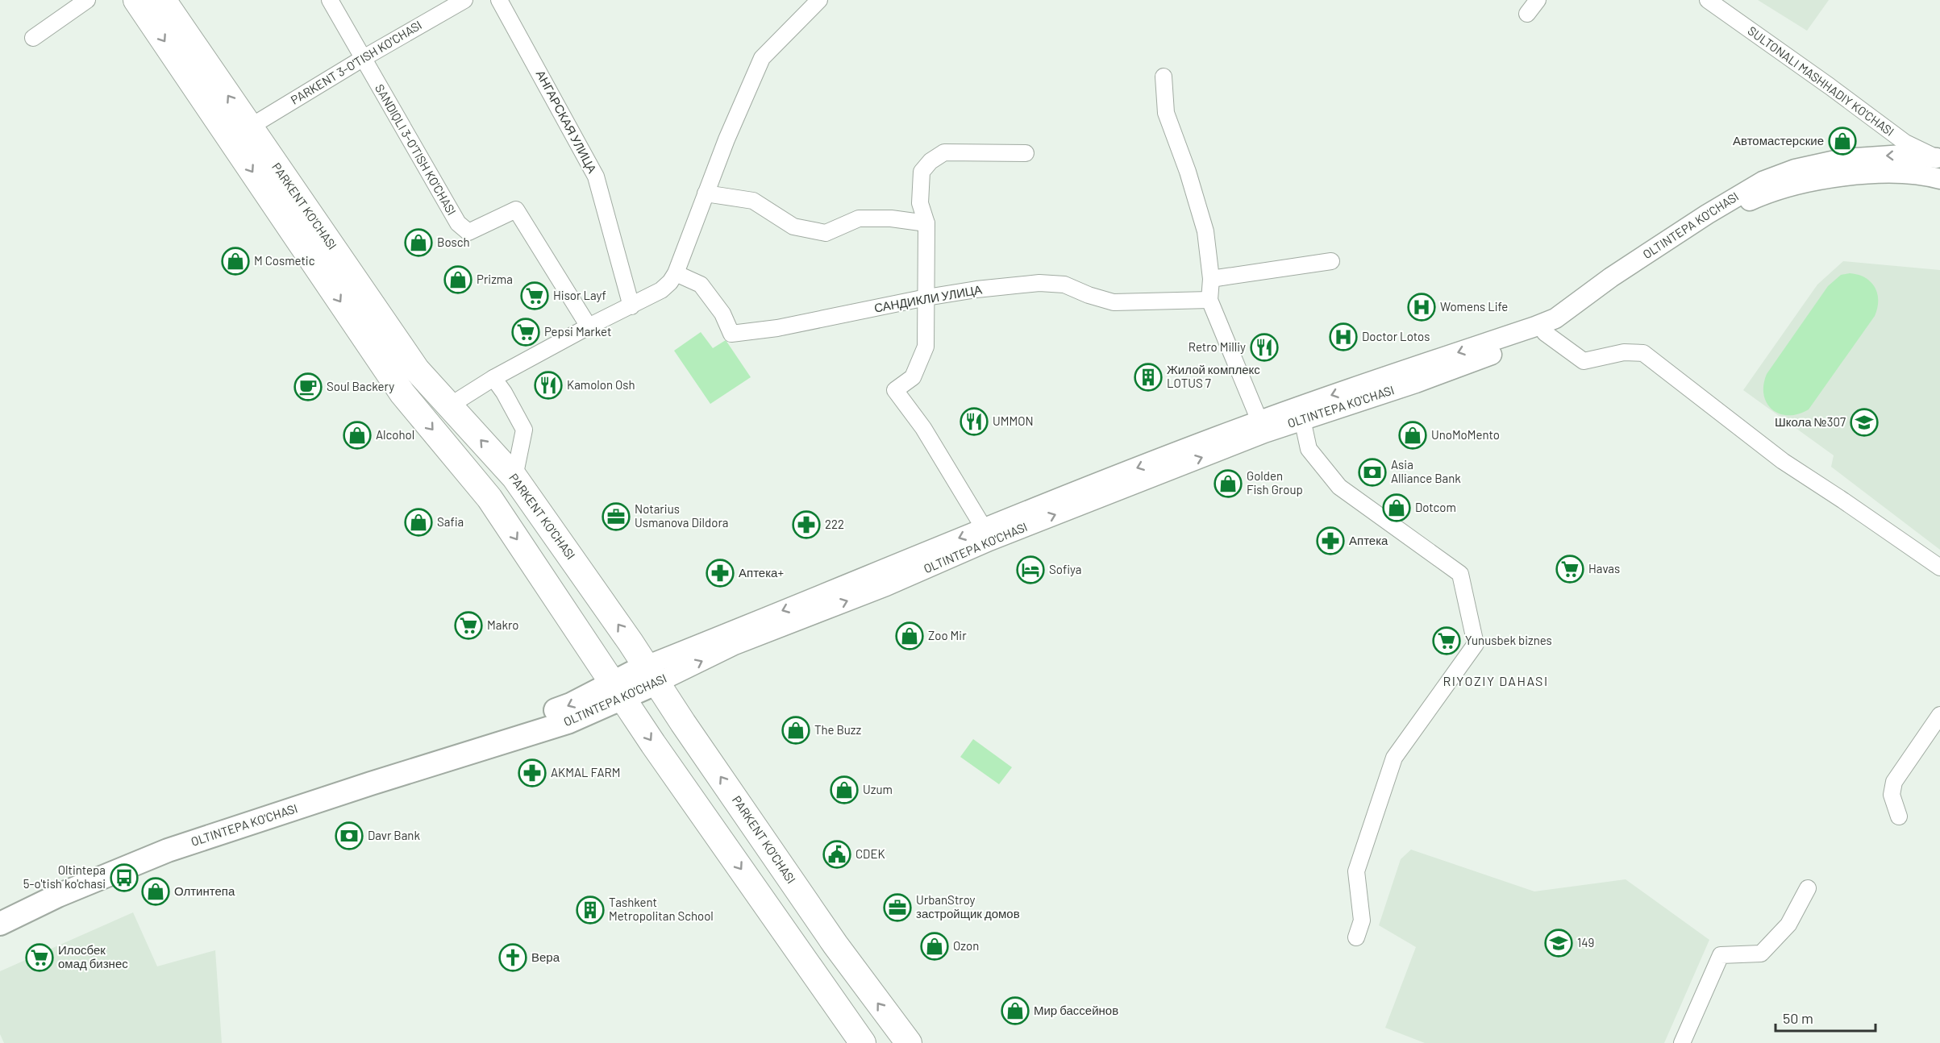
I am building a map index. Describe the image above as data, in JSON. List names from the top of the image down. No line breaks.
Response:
{"streets":{"main road":["PARKENT KO'CHASI","OLTINTEPA KO'CHASI"],"street":["PARKENT 3-O'TISH KO'CHASI","SULTONALI MASHHADIY KO'CHASI","АНГАРСКАЯ УЛИЦА","SANDIQLI 3-O'TISH KO'CHASI","САНДИКЛИ УЛИЦА"]},"crossings":[["PARKENT 3-O'TISH KO'CHASI","SANDIQLI 3-O'TISH KO'CHASI"],["PARKENT 3-O'TISH KO'CHASI","PARKENT KO'CHASI"],["SULTONALI MASHHADIY KO'CHASI","OLTINTEPA KO'CHASI"],["PARKENT KO'CHASI","OLTINTEPA KO'CHASI"]],"districts":["RIYOZIY DAHASI"],"places":{"shop":["Автомастерские","Bosch","M Cosmetic","Prizma","Alcohol","UnoMoMento","Golden Fish Group","Dotcom","Safia","Zoo Mir","The Buzz","Uzum","Олтинтепа","Ozon","Мир бассейнов"],"supermarket":["Hisor Layf","Pepsi Market","Havas","Makro","Yunusbek biznes","Илосбек омад бизнес"],"hospital":["Womens Life","Doctor Lotos"],"restaurant":["Retro Milliy","Kamolon Osh","UMMON"],"building":["Жилой комплекс LOTUS 7","Tashkent Metropolitan School"],"cafe":["Soul Backery"],"school or university":["Школа №307","149"],"bank":["Asia Alliance Bank","Davr Bank"],"office":["Notarius Usmanova Dildora","UrbanStroy застройщик домов"],"pharmacy":["222","Аптека","Аптека+","AKMAL FARM"],"hotel":["Sofiya"],"public building":["CDEK"],"bus stop":["Oltintepa 5-o'tish ko'chasi"],"church":["Вера"]},"scale_bar":"50 m"}
